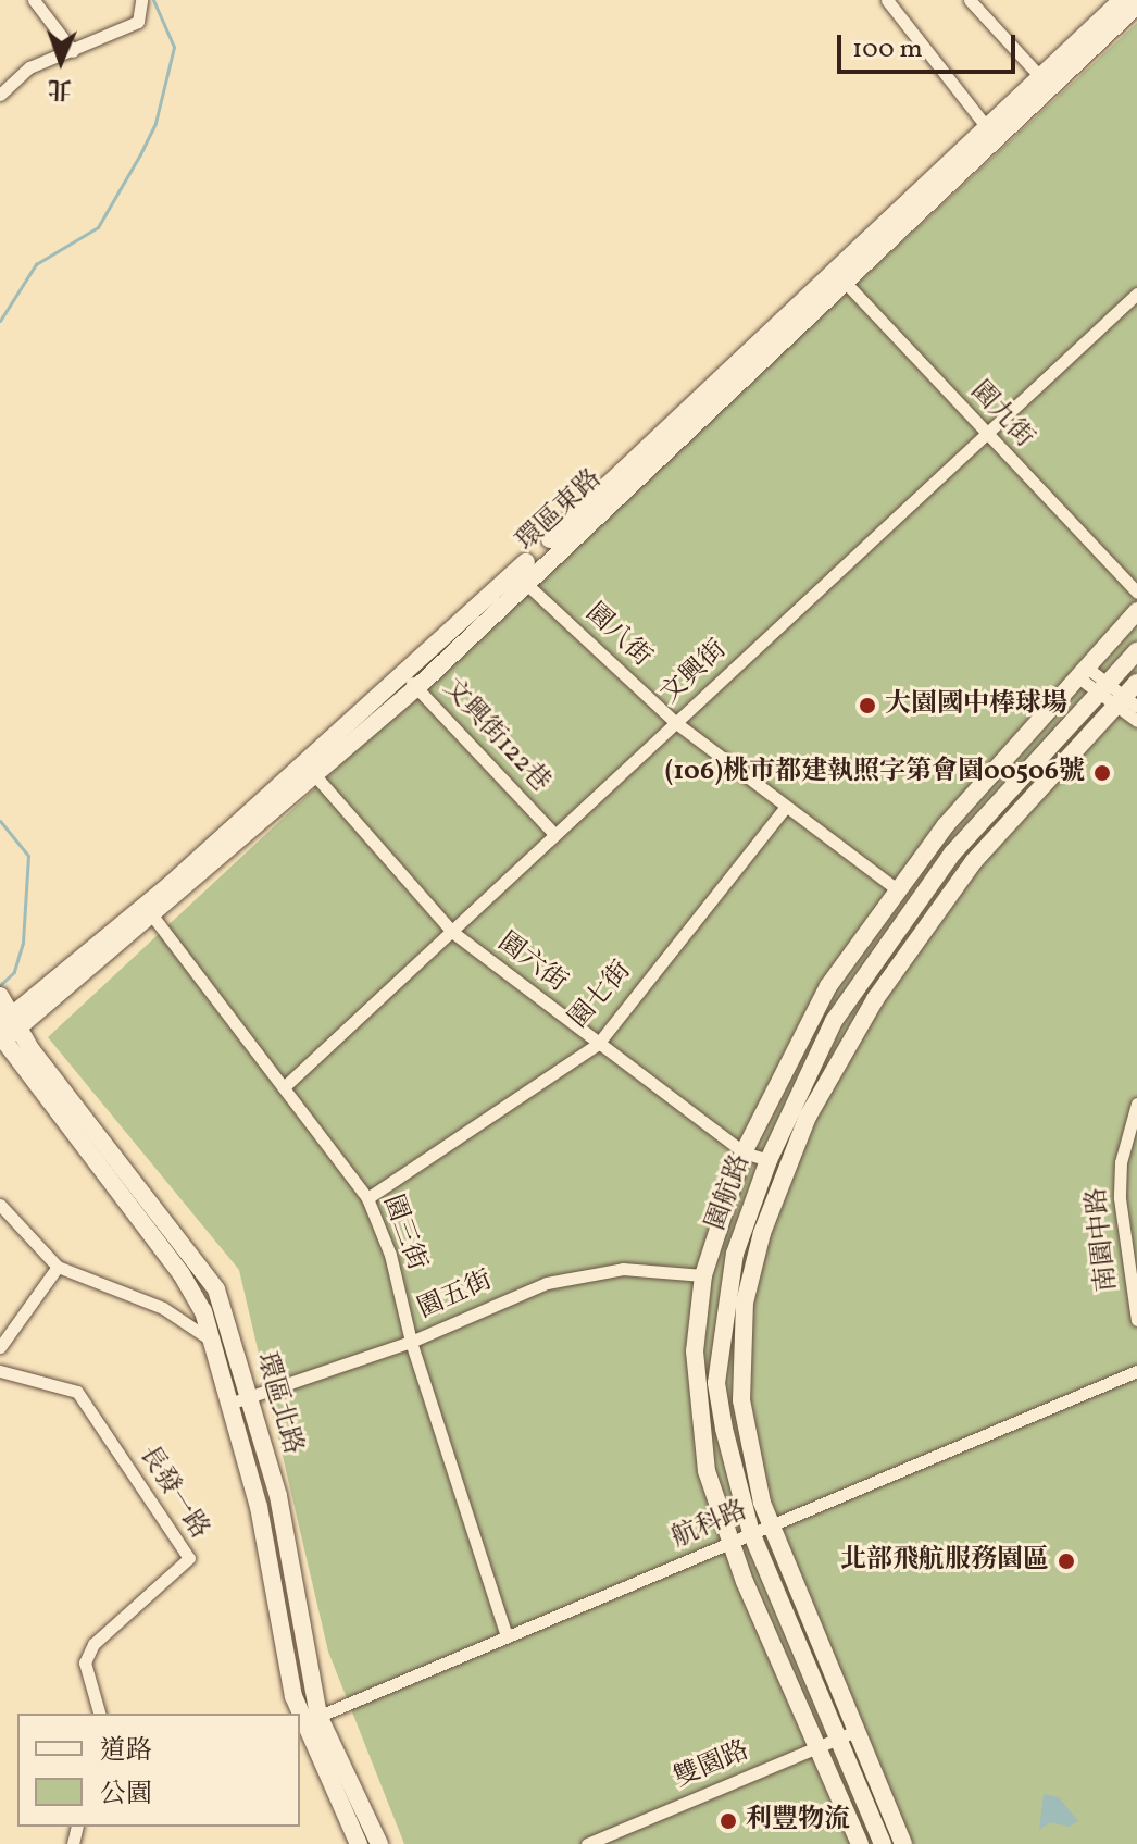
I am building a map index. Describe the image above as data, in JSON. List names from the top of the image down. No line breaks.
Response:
{"streets":{"street":["園九街","環區東路","園八街","文興街","文興街122巷","園六街","園七街","園航路","園三街","南園中路","園五街","環區北路","長發一路","航科路","雙園路"]},"crossings":[["園九街","環區東路"],["園九街","文興街"],["環區東路","園八街"],["環區東路","文興街122巷"],["環區東路","園六街"],["環區東路","園三街"],["環區東路","環區北路"],["園八街","文興街"],["園八街","園七街"],["文興街","文興街122巷"],["文興街","園六街"],["文興街","園三街"],["園六街","園七街"],["園六街","園航路"],["園七街","園三街"],["園航路","航科路"],["園航路","雙園路"],["園三街","園五街"],["園三街","航科路"],["園五街","環區北路"],["環區北路","航科路"]],"places":["大園國中棒球場","(106)桃市都建執照字第會園00506號","北部飛航服務園區","利豐物流"],"legend":["道路","公園"],"scale_bar":"100 m","north":"bottom"}
